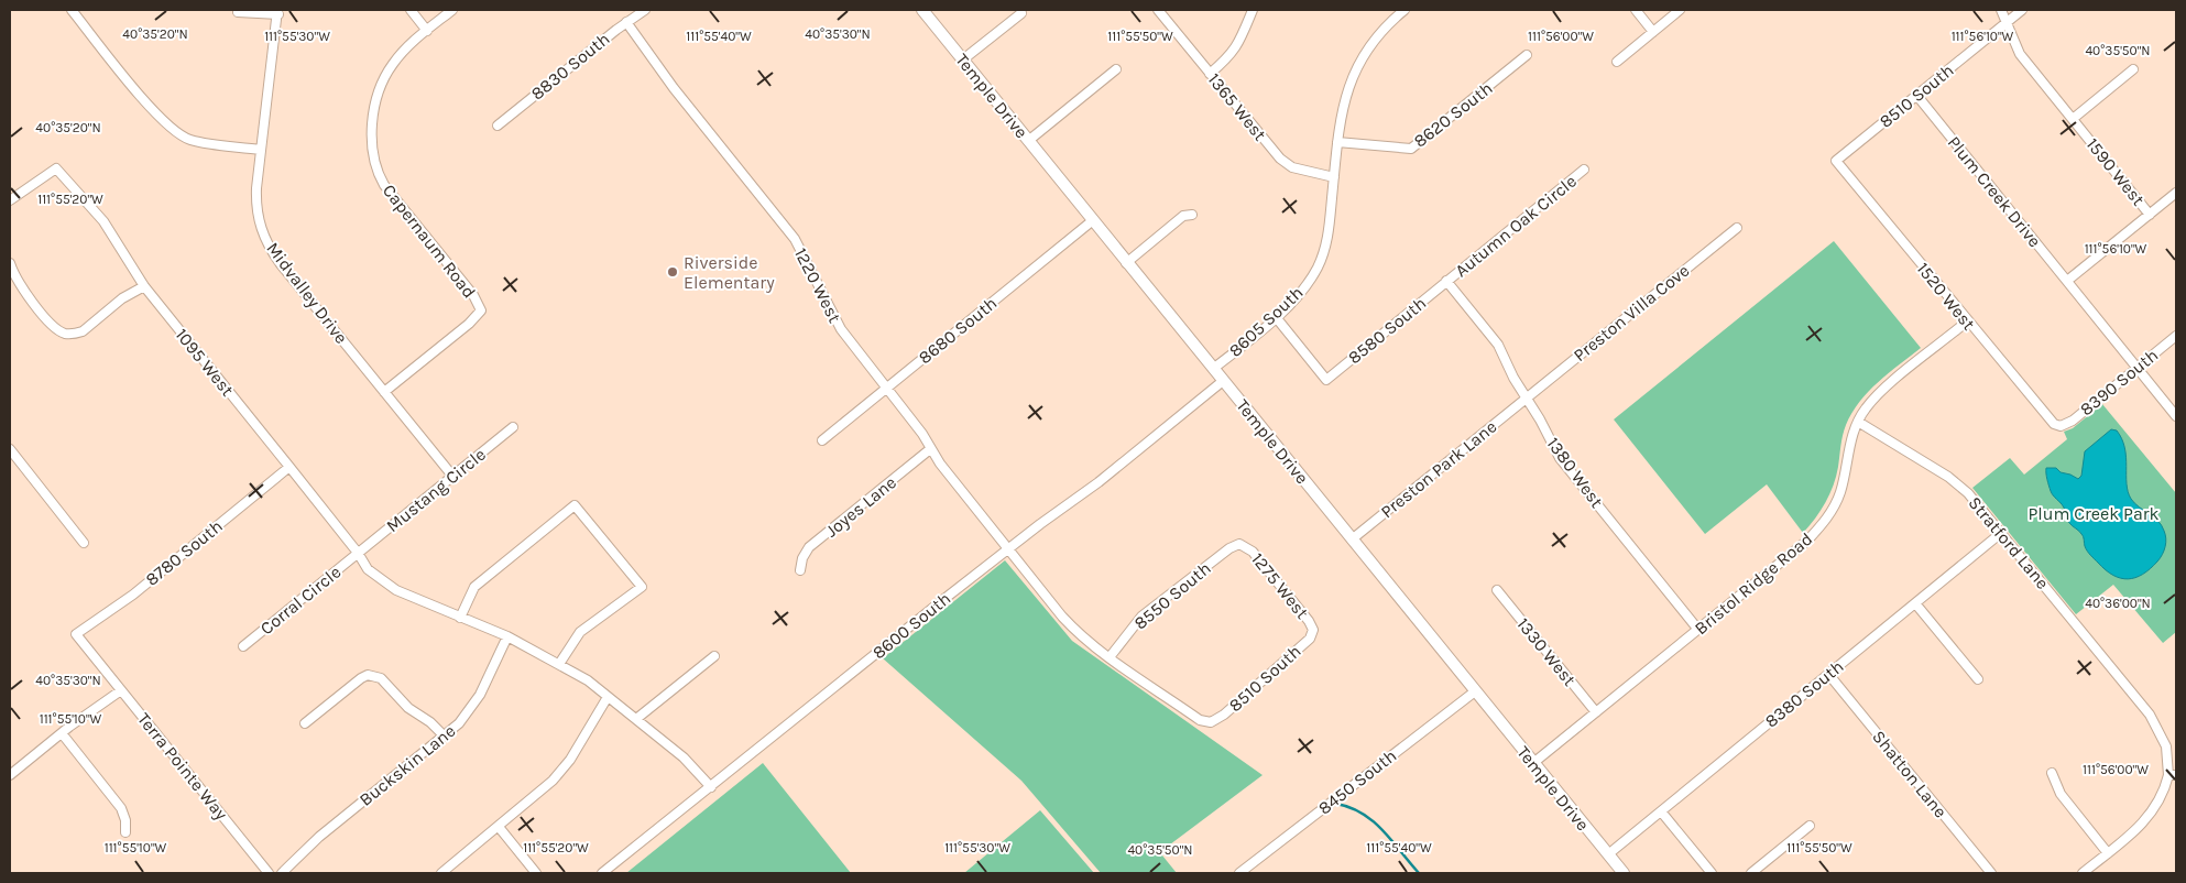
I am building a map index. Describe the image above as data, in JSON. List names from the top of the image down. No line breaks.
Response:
{"streets":{"street":["8830 South","Temple Drive","8510 South","1365 West","8620 South","1590 West","Plum Creek Drive","Autumn Oak Circle","Capernaum Road","1220 West","Midvalley Drive","1520 West","Preston Villa Cove","8605 South","8680 South","8580 South","1095 West","8390 South","Preston Park Lane","1380 West","Mustang Circle","Joyes Lane","Stratford Lane","8780 South","Bristol Ridge Road","1275 West","8550 South","Corral Circle","8600 South","1330 West","8380 South","Buckskin Lane","Terra Pointe Way","Shatton Lane","8450 South"]},"crossings":[["8830 South","1220 West"],["Temple Drive","8605 South"],["Temple Drive","8680 South"],["Temple Drive","Preston Park Lane"],["Temple Drive","Bristol Ridge Road"],["Temple Drive","8600 South"],["Temple Drive","8380 South"],["Temple Drive","8450 South"],["8510 South","1590 West"],["8510 South","Plum Creek Drive"],["8510 South","1220 West"],["8510 South","1520 West"],["8510 South","1275 West"],["1365 West","8605 South"],["8620 South","8605 South"],["Plum Creek Drive","8390 South"],["Autumn Oak Circle","8580 South"],["Autumn Oak Circle","1380 West"],["Capernaum Road","Midvalley Drive"],["1220 West","8680 South"],["1220 West","Joyes Lane"],["1220 West","8550 South"],["1220 West","8600 South"],["Midvalley Drive","Mustang Circle"],["1520 West","8390 South"],["1520 West","Bristol Ridge Road"],["Preston Villa Cove","Preston Park Lane"],["Preston Villa Cove","1380 West"],["8605 South","8580 South"],["8580 South","1380 West"],["1095 West","Mustang Circle"],["1095 West","8780 South"],["1095 West","Corral Circle"],["1095 West","8600 South"],["1095 West","Buckskin Lane"],["Preston Park Lane","1380 West"],["1380 West","Bristol Ridge Road"],["Mustang Circle","Corral Circle"],["Stratford Lane","Bristol Ridge Road"],["Stratford Lane","8380 South"],["8780 South","Terra Pointe Way"],["Bristol Ridge Road","1330 West"],["1275 West","8550 South"],["8380 South","Shatton Lane"]],"parks":["Plum Creek Park"],"places":["Riverside Elementary"],"coordinates":["40°35'20\"N","40°35'30\"N","111°55'30\"W","111°55'40\"W","111°55'50\"W","111°56'00\"W","111°56'10\"W","40°35'50\"N","111°55'20\"W","40°36'00\"N","111°55'10\"W"]}
